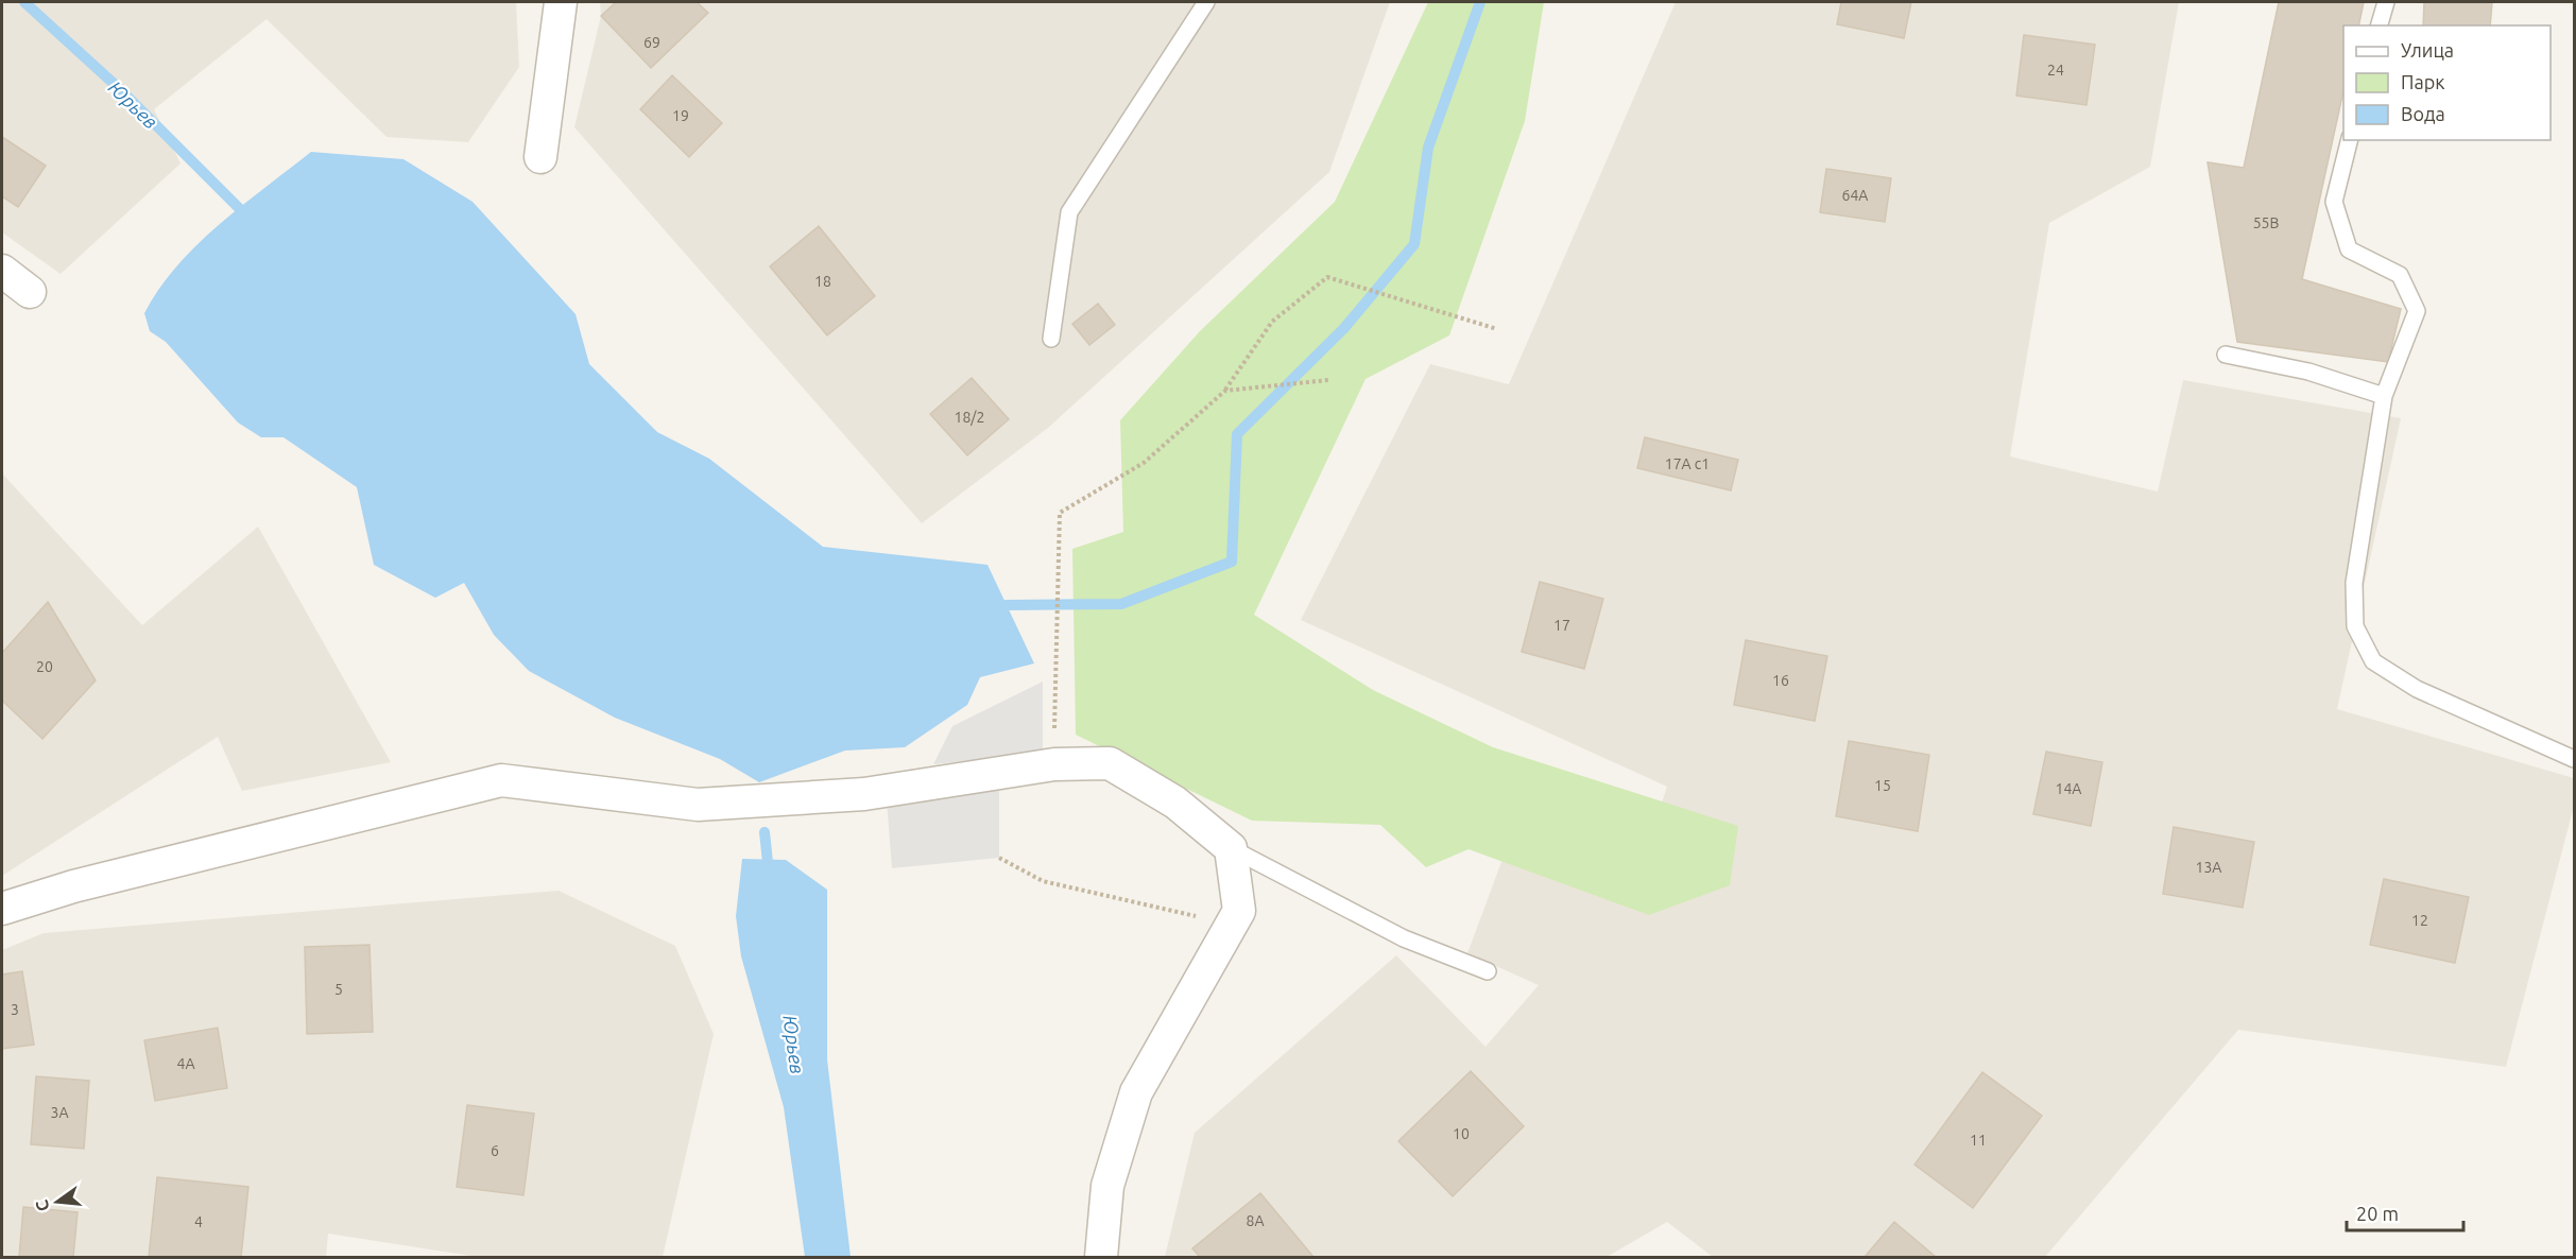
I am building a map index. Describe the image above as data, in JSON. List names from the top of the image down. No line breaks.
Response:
{"water":["Юрьев"],"house_numbers":["69","24","19","64А","55В","18","18/2","17А с1","17","20","16","15","14А","13А","12","5","3","4А","3А","10","11","6","8А","4"],"legend":["Улица","Парк","Вода"],"scale_bar":"20 m","north":"left"}
